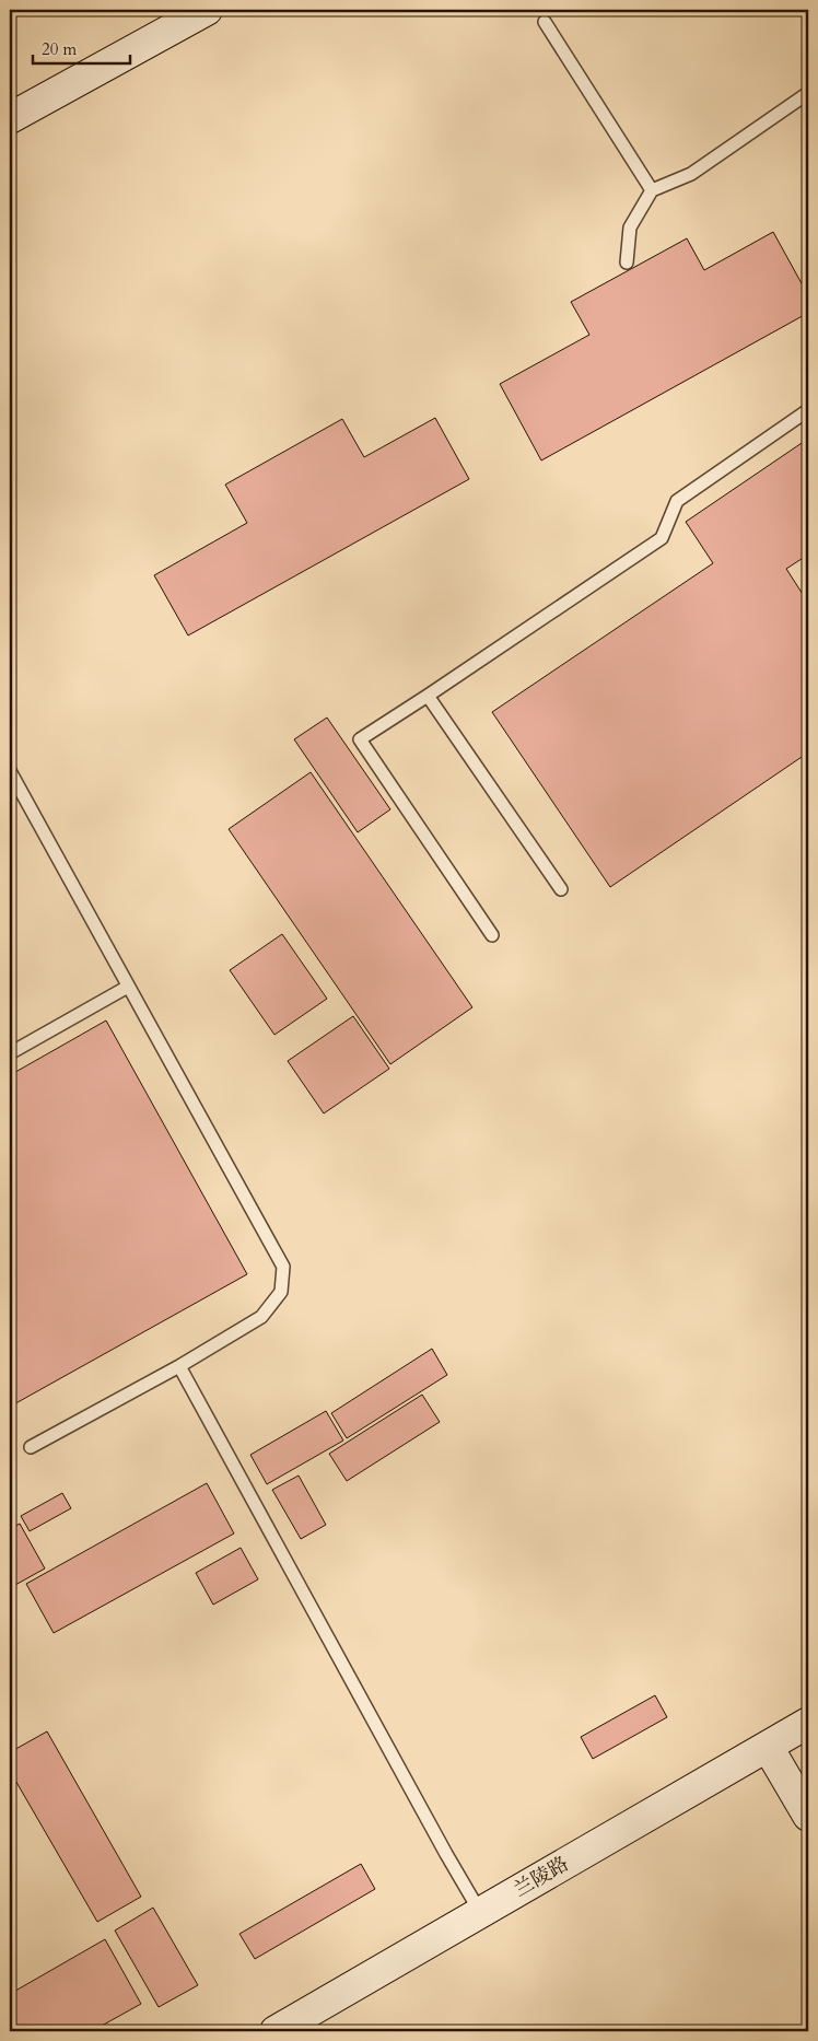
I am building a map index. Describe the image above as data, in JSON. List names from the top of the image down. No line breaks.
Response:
{"streets":{"street":["兰陵路"]},"scale_bar":"20 m"}
